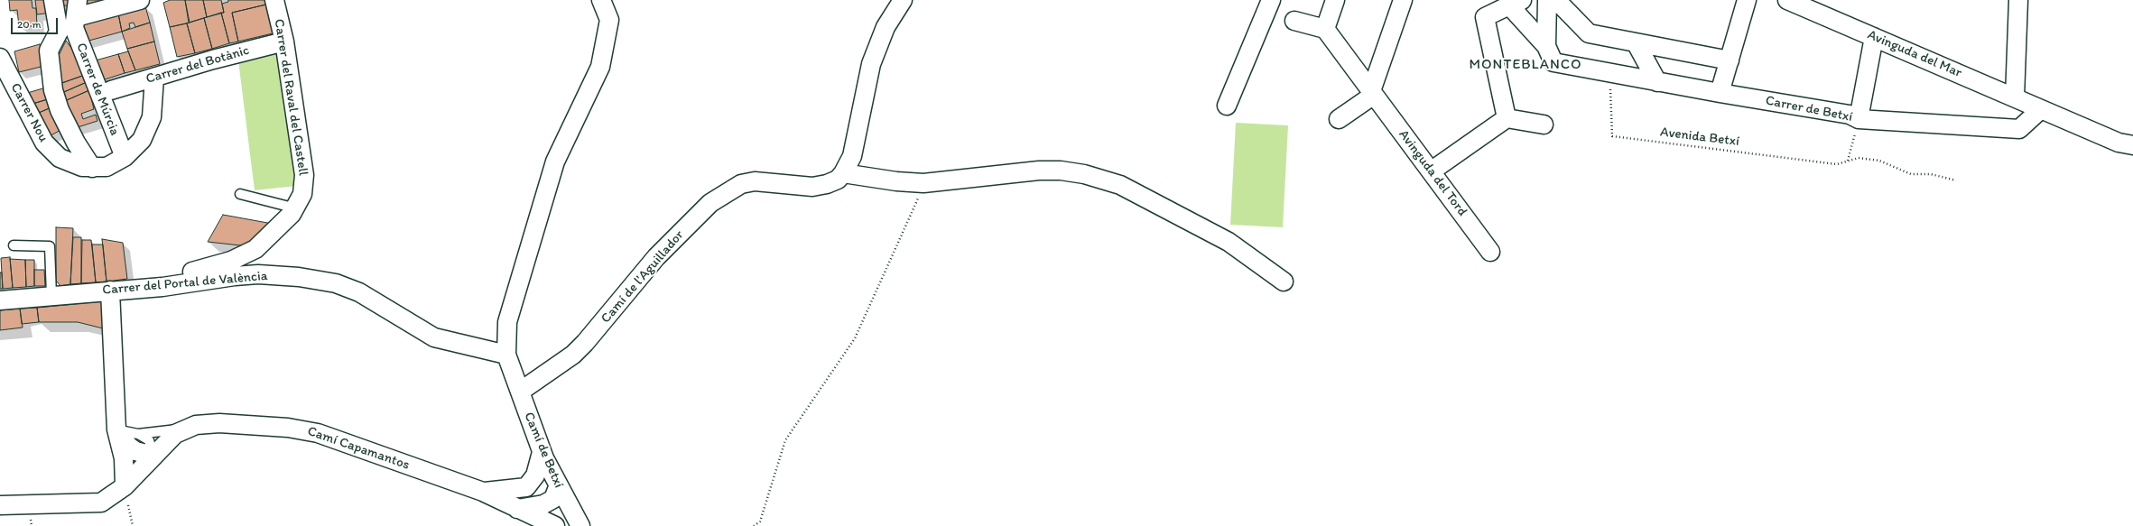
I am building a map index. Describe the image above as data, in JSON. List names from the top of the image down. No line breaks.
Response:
{"streets":{"street":["Avinguda del Mar","Carrer del Botànic","Carrer de Múrcia","Carrer del Raval del Castell","Carrer de Betxí","Carrer Nou","Avinguda del Tord","Camí de l'Aguillador","Carrer del Portal de València","Camí Capamantos","Camí de Betxí"],"path":["Avenida Betxí"]},"crossings":[["Avinguda del Mar","Carrer de Betxí"],["Carrer del Botànic","Carrer del Raval del Castell"],["Carrer del Botànic","Carrer Nou"],["Carrer de Múrcia","Carrer Nou"],["Carrer del Raval del Castell","Carrer del Portal de València"],["Carrer de Betxí","Avenida Betxí"],["Camí de l'Aguillador","Camí de Betxí"],["Carrer del Portal de València","Camí de Betxí"],["Camí Capamantos","Camí de Betxí"]],"districts":["MONTEBLANCO"],"scale_bar":"20 m"}
